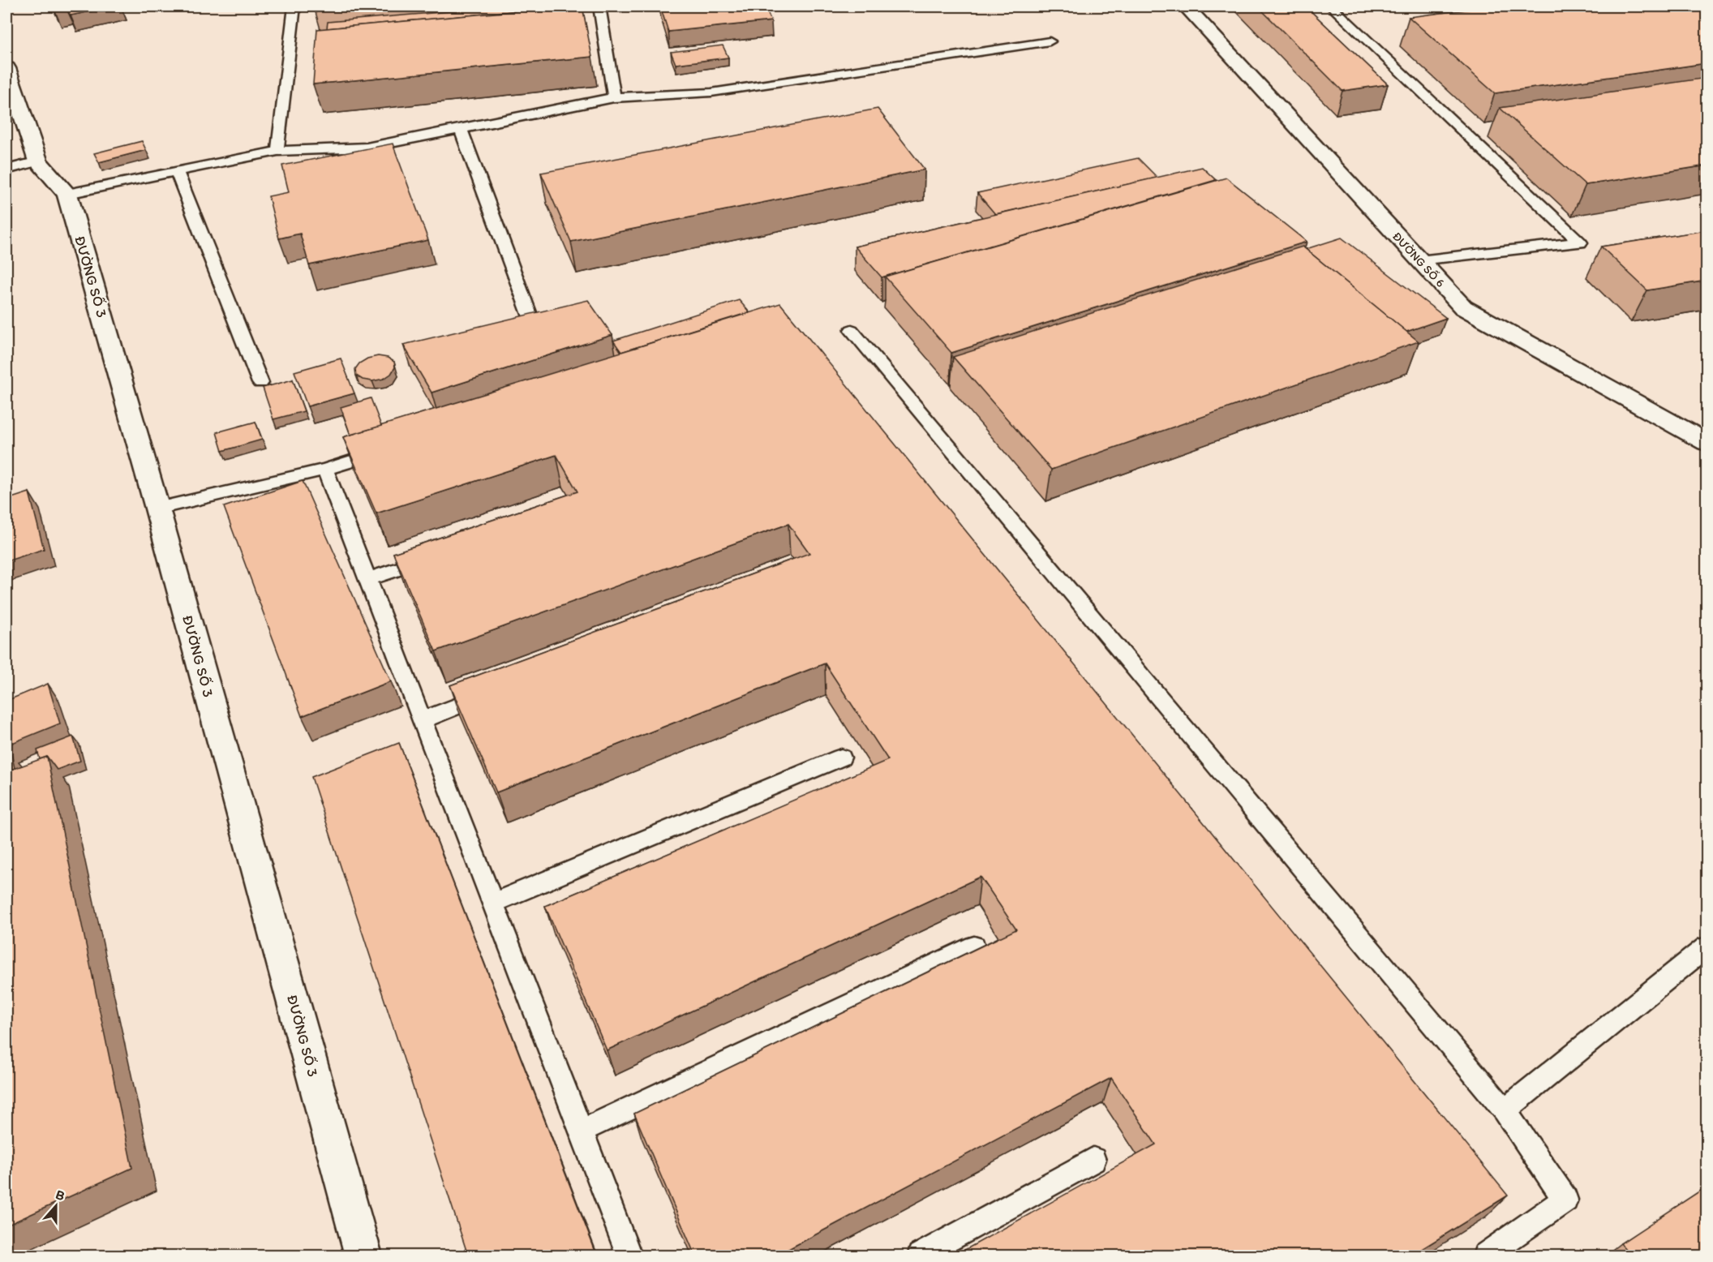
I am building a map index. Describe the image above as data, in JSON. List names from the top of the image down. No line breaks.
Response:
{"streets":{"street":["ĐƯỜNG SỐ 6","ĐƯỜNG SỐ 3"]},"north":"top"}
